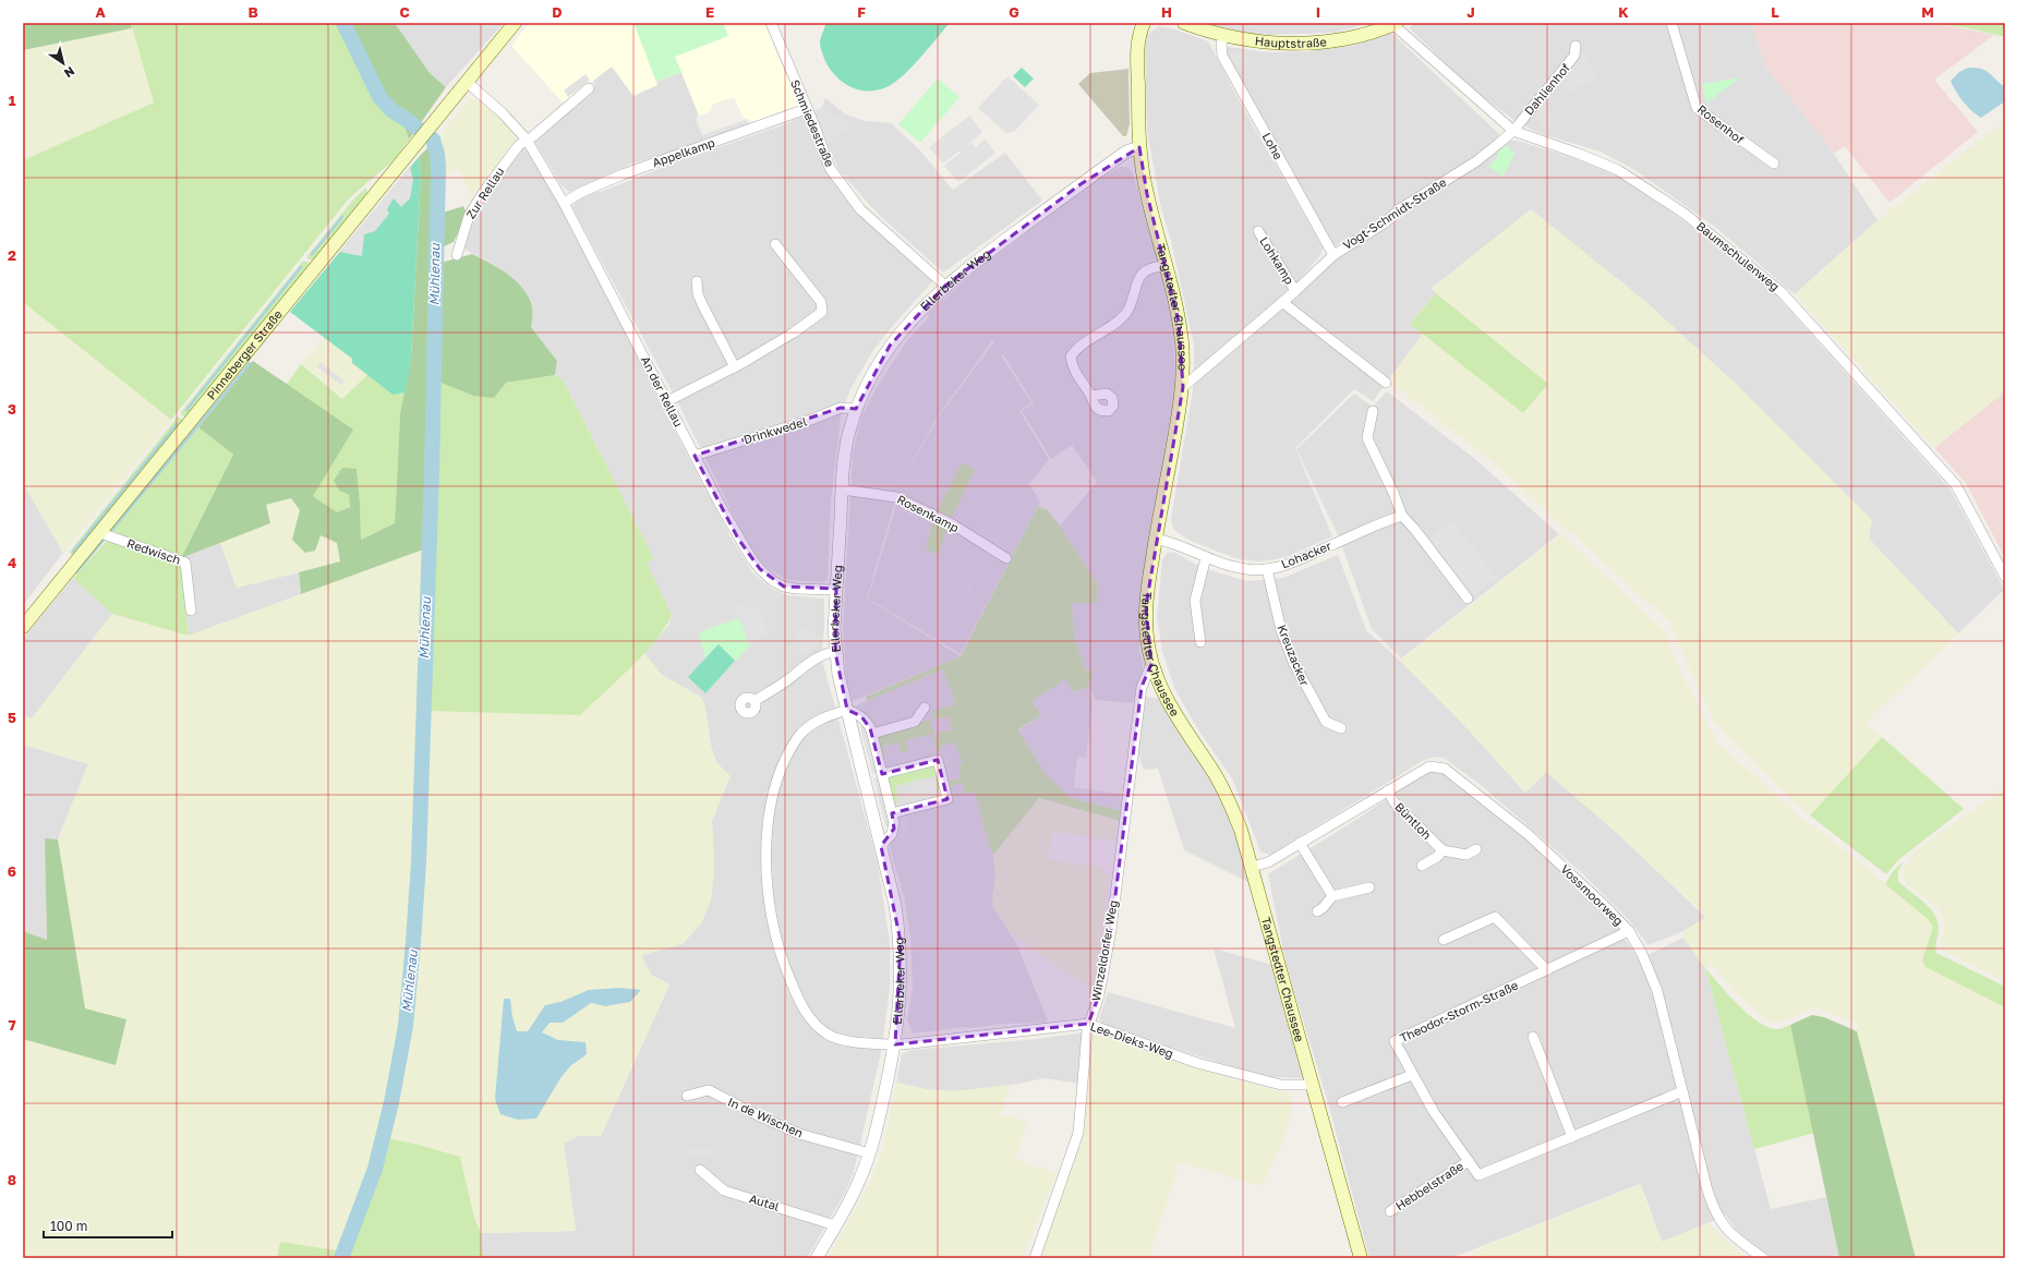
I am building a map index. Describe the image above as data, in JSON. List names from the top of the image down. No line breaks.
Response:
{"streets":{"main road":["Hauptstraße","Tangstedter Chaussee","Pinneberger Straße"],"street":["Dahlienhof","Schmiedestraße","Rosenhof","Lohe","Appelkamp","Zur Rellau","Vogt-Schmidt-Straße","Baumschulenweg","Lohkamp","Ellerbeker Weg","An der Rellau","Drinkwedel","Rosenkamp","Redwisch","Lohacker","Kreuzacker","Büntloh","Vossmoorweg","Winzeldorfer Weg","Theodor-Storm-Straße","Lee-Dieks-Weg","In de Wischen","Hebbelstraße","Autal"]},"crossings":[["Hauptstraße","Lohe"],["Hauptstraße","Baumschulenweg"],["Dahlienhof","Vogt-Schmidt-Straße"],["Dahlienhof","Baumschulenweg"],["Schmiedestraße","Appelkamp"],["Schmiedestraße","Ellerbeker Weg"],["Lohe","Vogt-Schmidt-Straße"],["Appelkamp","An der Rellau"],["Zur Rellau","An der Rellau"],["Vogt-Schmidt-Straße","Baumschulenweg"],["Vogt-Schmidt-Straße","Lohkamp"],["Vogt-Schmidt-Straße","Tangstedter Chaussee"],["Ellerbeker Weg","Tangstedter Chaussee"],["Ellerbeker Weg","An der Rellau"],["Ellerbeker Weg","Drinkwedel"],["Ellerbeker Weg","Rosenkamp"],["Ellerbeker Weg","Lee-Dieks-Weg"],["Ellerbeker Weg","In de Wischen"],["Ellerbeker Weg","Autal"],["Tangstedter Chaussee","Lohacker"],["Tangstedter Chaussee","Vossmoorweg"],["Tangstedter Chaussee","Winzeldorfer Weg"],["Tangstedter Chaussee","Lee-Dieks-Weg"],["Pinneberger Straße","An der Rellau"],["Pinneberger Straße","Redwisch"],["An der Rellau","Drinkwedel"],["Lohacker","Kreuzacker"],["Büntloh","Vossmoorweg"],["Vossmoorweg","Theodor-Storm-Straße"],["Winzeldorfer Weg","Lee-Dieks-Weg"],["Theodor-Storm-Straße","Hebbelstraße"]],"water":["Mühlenau"],"scale_bar":"100 m","north":"bottom right","grid":{"columns":["A","B","C","D","E","F","G","H","I","J","K","L","M"],"rows":["1","2","3","4","5","6","7","8"]}}
